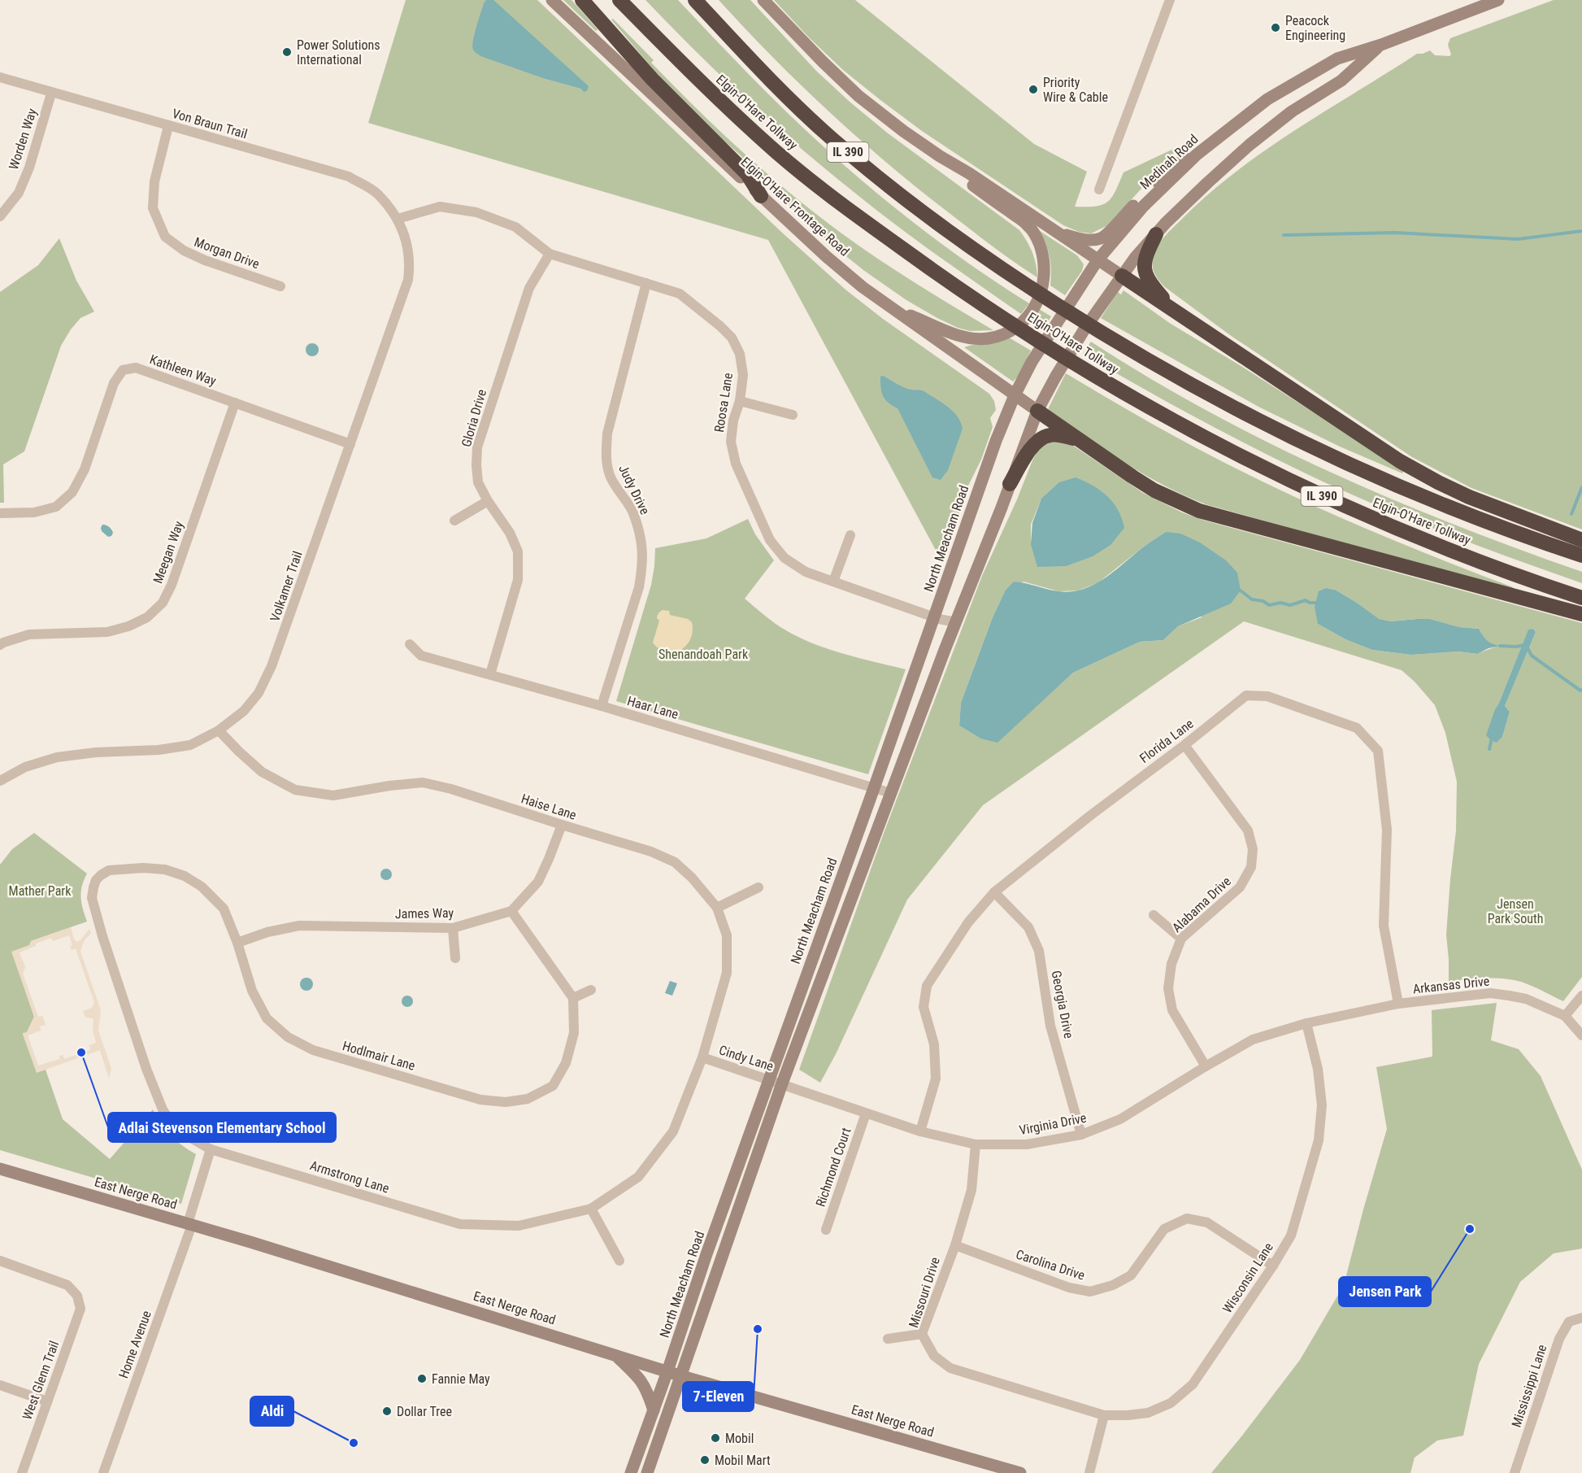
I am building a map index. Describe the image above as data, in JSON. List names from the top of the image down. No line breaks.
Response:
{"streets":{"highway":["Elgin-O'Hare Tollway","IL 390"],"main road":["Medinah Road","Elgin-O'Hare Frontage Road","North Meacham Road","East Nerge Road"],"street":["Von Braun Trail","Worden Way","Morgan Drive","Kathleen Way","Roosa Lane","Gloria Drive","Judy Drive","Meegan Way","Volkamer Trail","Haar Lane","Florida Lane","Haise Lane","Alabama Drive","James Way","Arkansas Drive","Georgia Drive","Hodlmair Lane","Cindy Lane","Virginia Drive","Richmond Court","Armstrong Lane","Carolina Drive","Wisconsin Lane","Missouri Drive","Home Avenue","West Glenn Trail","Mississippi Lane"]},"crossings":[["Von Braun Trail","Worden Way"],["Von Braun Trail","Morgan Drive"],["Von Braun Trail","Roosa Lane"],["Von Braun Trail","Volkamer Trail"],["Medinah Road","Elgin-O'Hare Frontage Road"],["Medinah Road","North Meacham Road"],["Elgin-O'Hare Frontage Road","North Meacham Road"],["Kathleen Way","Meegan Way"],["Kathleen Way","Volkamer Trail"],["Roosa Lane","Gloria Drive"],["Roosa Lane","Judy Drive"],["Roosa Lane","North Meacham Road"],["Roosa Lane","Volkamer Trail"],["Gloria Drive","Haar Lane"],["Judy Drive","Haar Lane"],["North Meacham Road","Haar Lane"],["North Meacham Road","Cindy Lane"],["North Meacham Road","East Nerge Road"],["Volkamer Trail","Haise Lane"],["Florida Lane","Alabama Drive"],["Florida Lane","Arkansas Drive"],["Florida Lane","Georgia Drive"],["Florida Lane","Virginia Drive"],["Haise Lane","Cindy Lane"],["Haise Lane","Armstrong Lane"],["Alabama Drive","Virginia Drive"],["James Way","Hodlmair Lane"],["Arkansas Drive","Virginia Drive"],["Georgia Drive","Virginia Drive"],["Hodlmair Lane","Armstrong Lane"],["Cindy Lane","Virginia Drive"],["Cindy Lane","Armstrong Lane"],["Virginia Drive","Richmond Court"],["Virginia Drive","Wisconsin Lane"],["Virginia Drive","Missouri Drive"],["Armstrong Lane","Home Avenue"],["East Nerge Road","Home Avenue"],["Carolina Drive","Wisconsin Lane"],["Carolina Drive","Missouri Drive"],["Wisconsin Lane","Missouri Drive"]],"parks":["Shenandoah Park","Mather Park","Jensen Park South"],"places":["Peacock Engineering","Power Solutions International","Priority Wire & Cable","Adlai Stevenson Elementary School","Jensen Park","7-Eleven","Fannie May","Dollar Tree","Mobil","Aldi","Mobil Mart"]}
